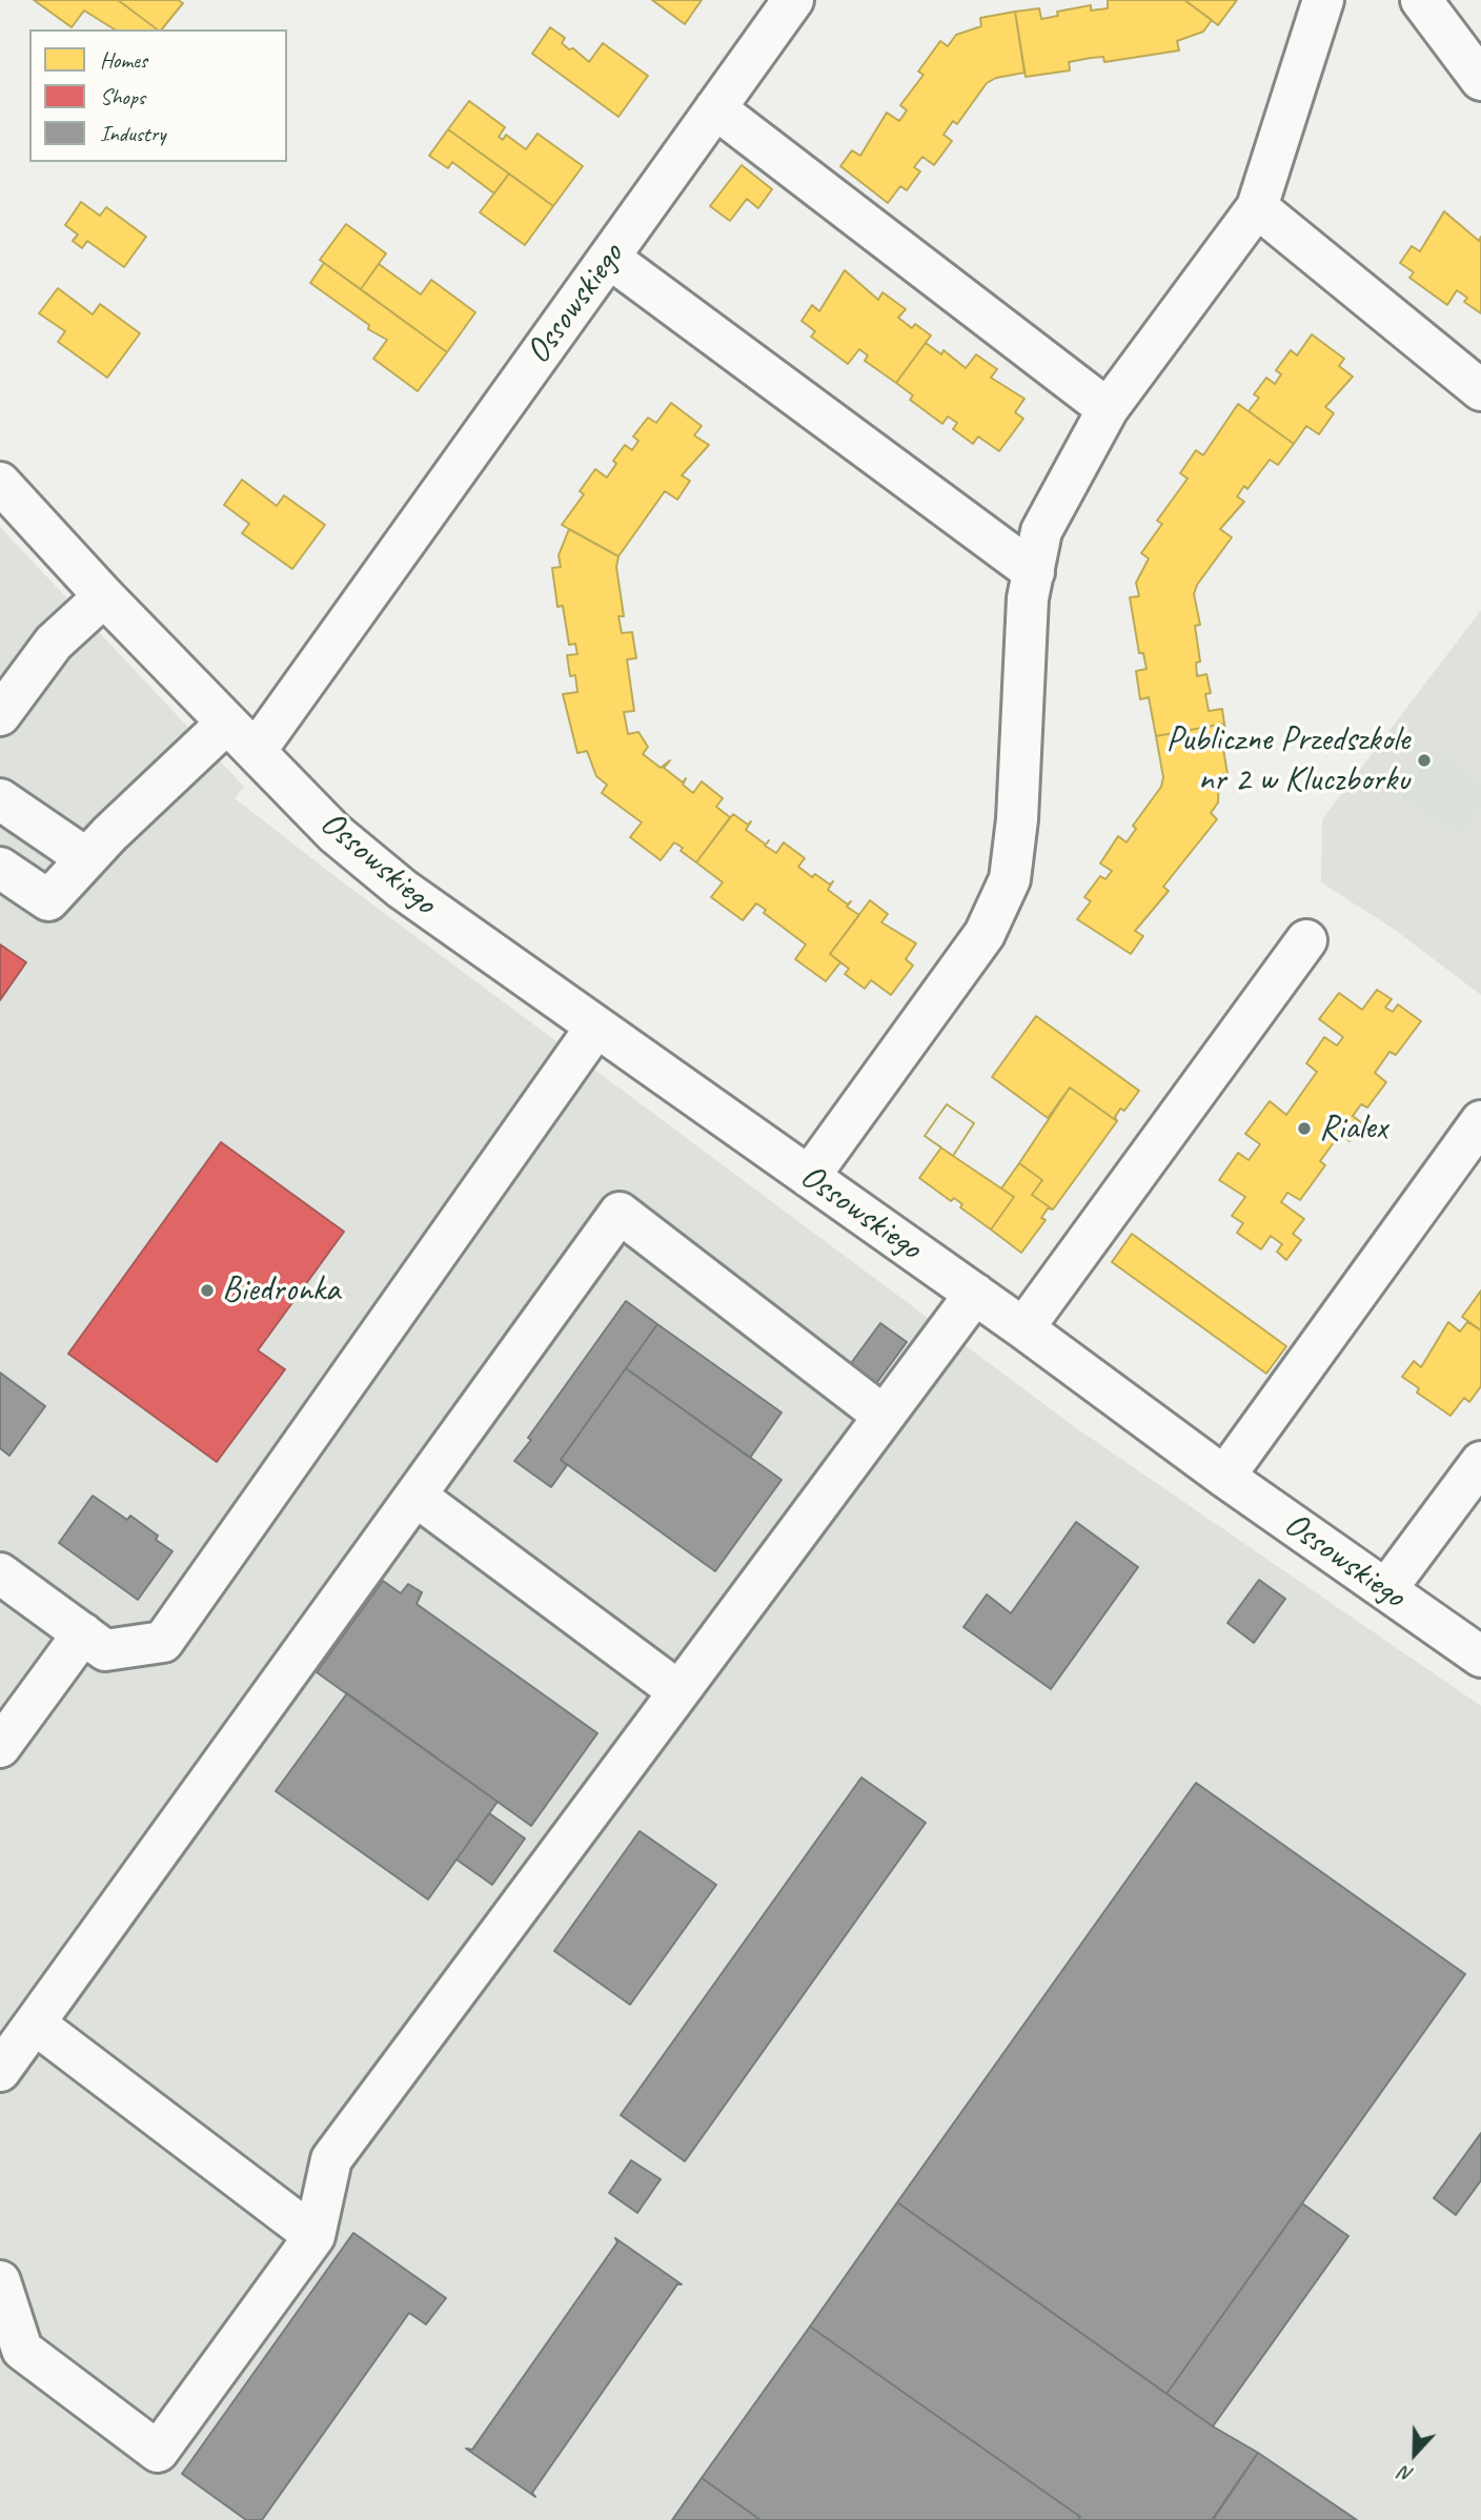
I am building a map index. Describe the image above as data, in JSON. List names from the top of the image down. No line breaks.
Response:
{"streets":{"street":["Ossowskiego"]},"places":["Publiczne Przedszkole nr 2 w Kluczborku","Rialex","Biedronka"],"legend":["Homes","Shops","Industry"],"north":"bottom"}
